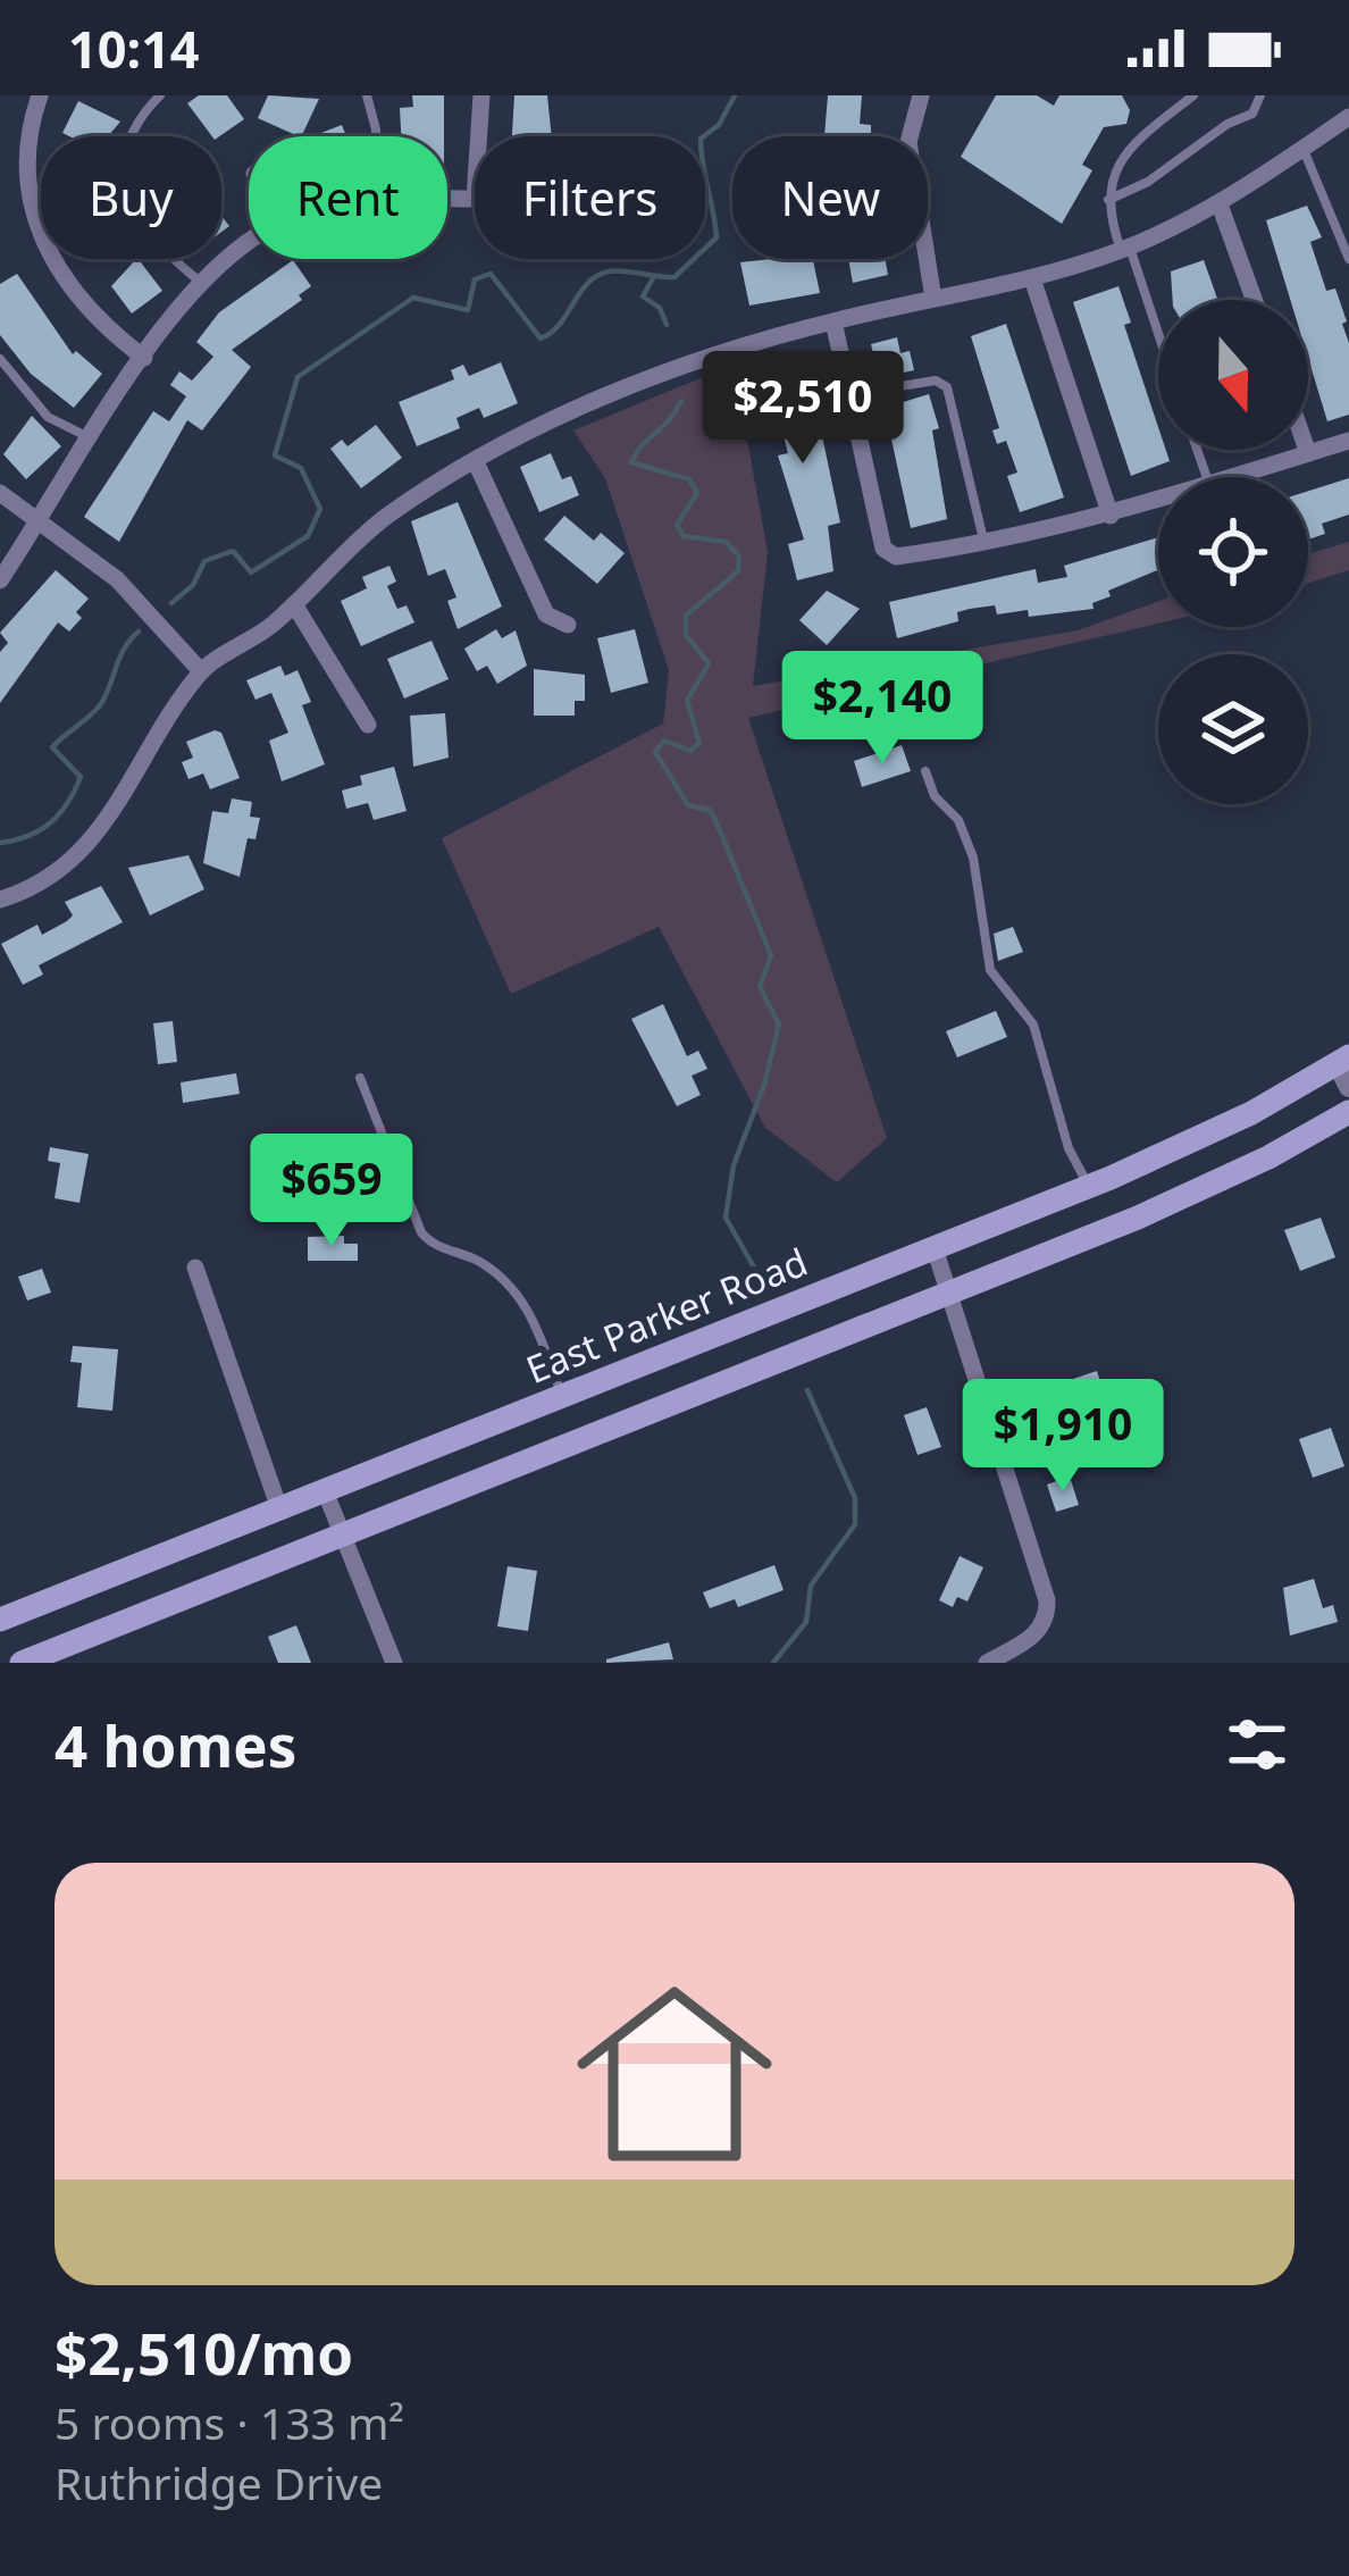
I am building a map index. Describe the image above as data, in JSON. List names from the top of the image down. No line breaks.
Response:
{"streets":{"main road":["East Parker Road"]},"north":"bottom","page":{"status":"10:14","chip":["Buy","Rent","Filters","New"],"price":["$2,510","$2,140","$659","$1,910"],"heading":"4 homes","list":[{"name":"$2,510/mo","note":"5 rooms · 133 m² · Ruthridge Drive"}]}}
